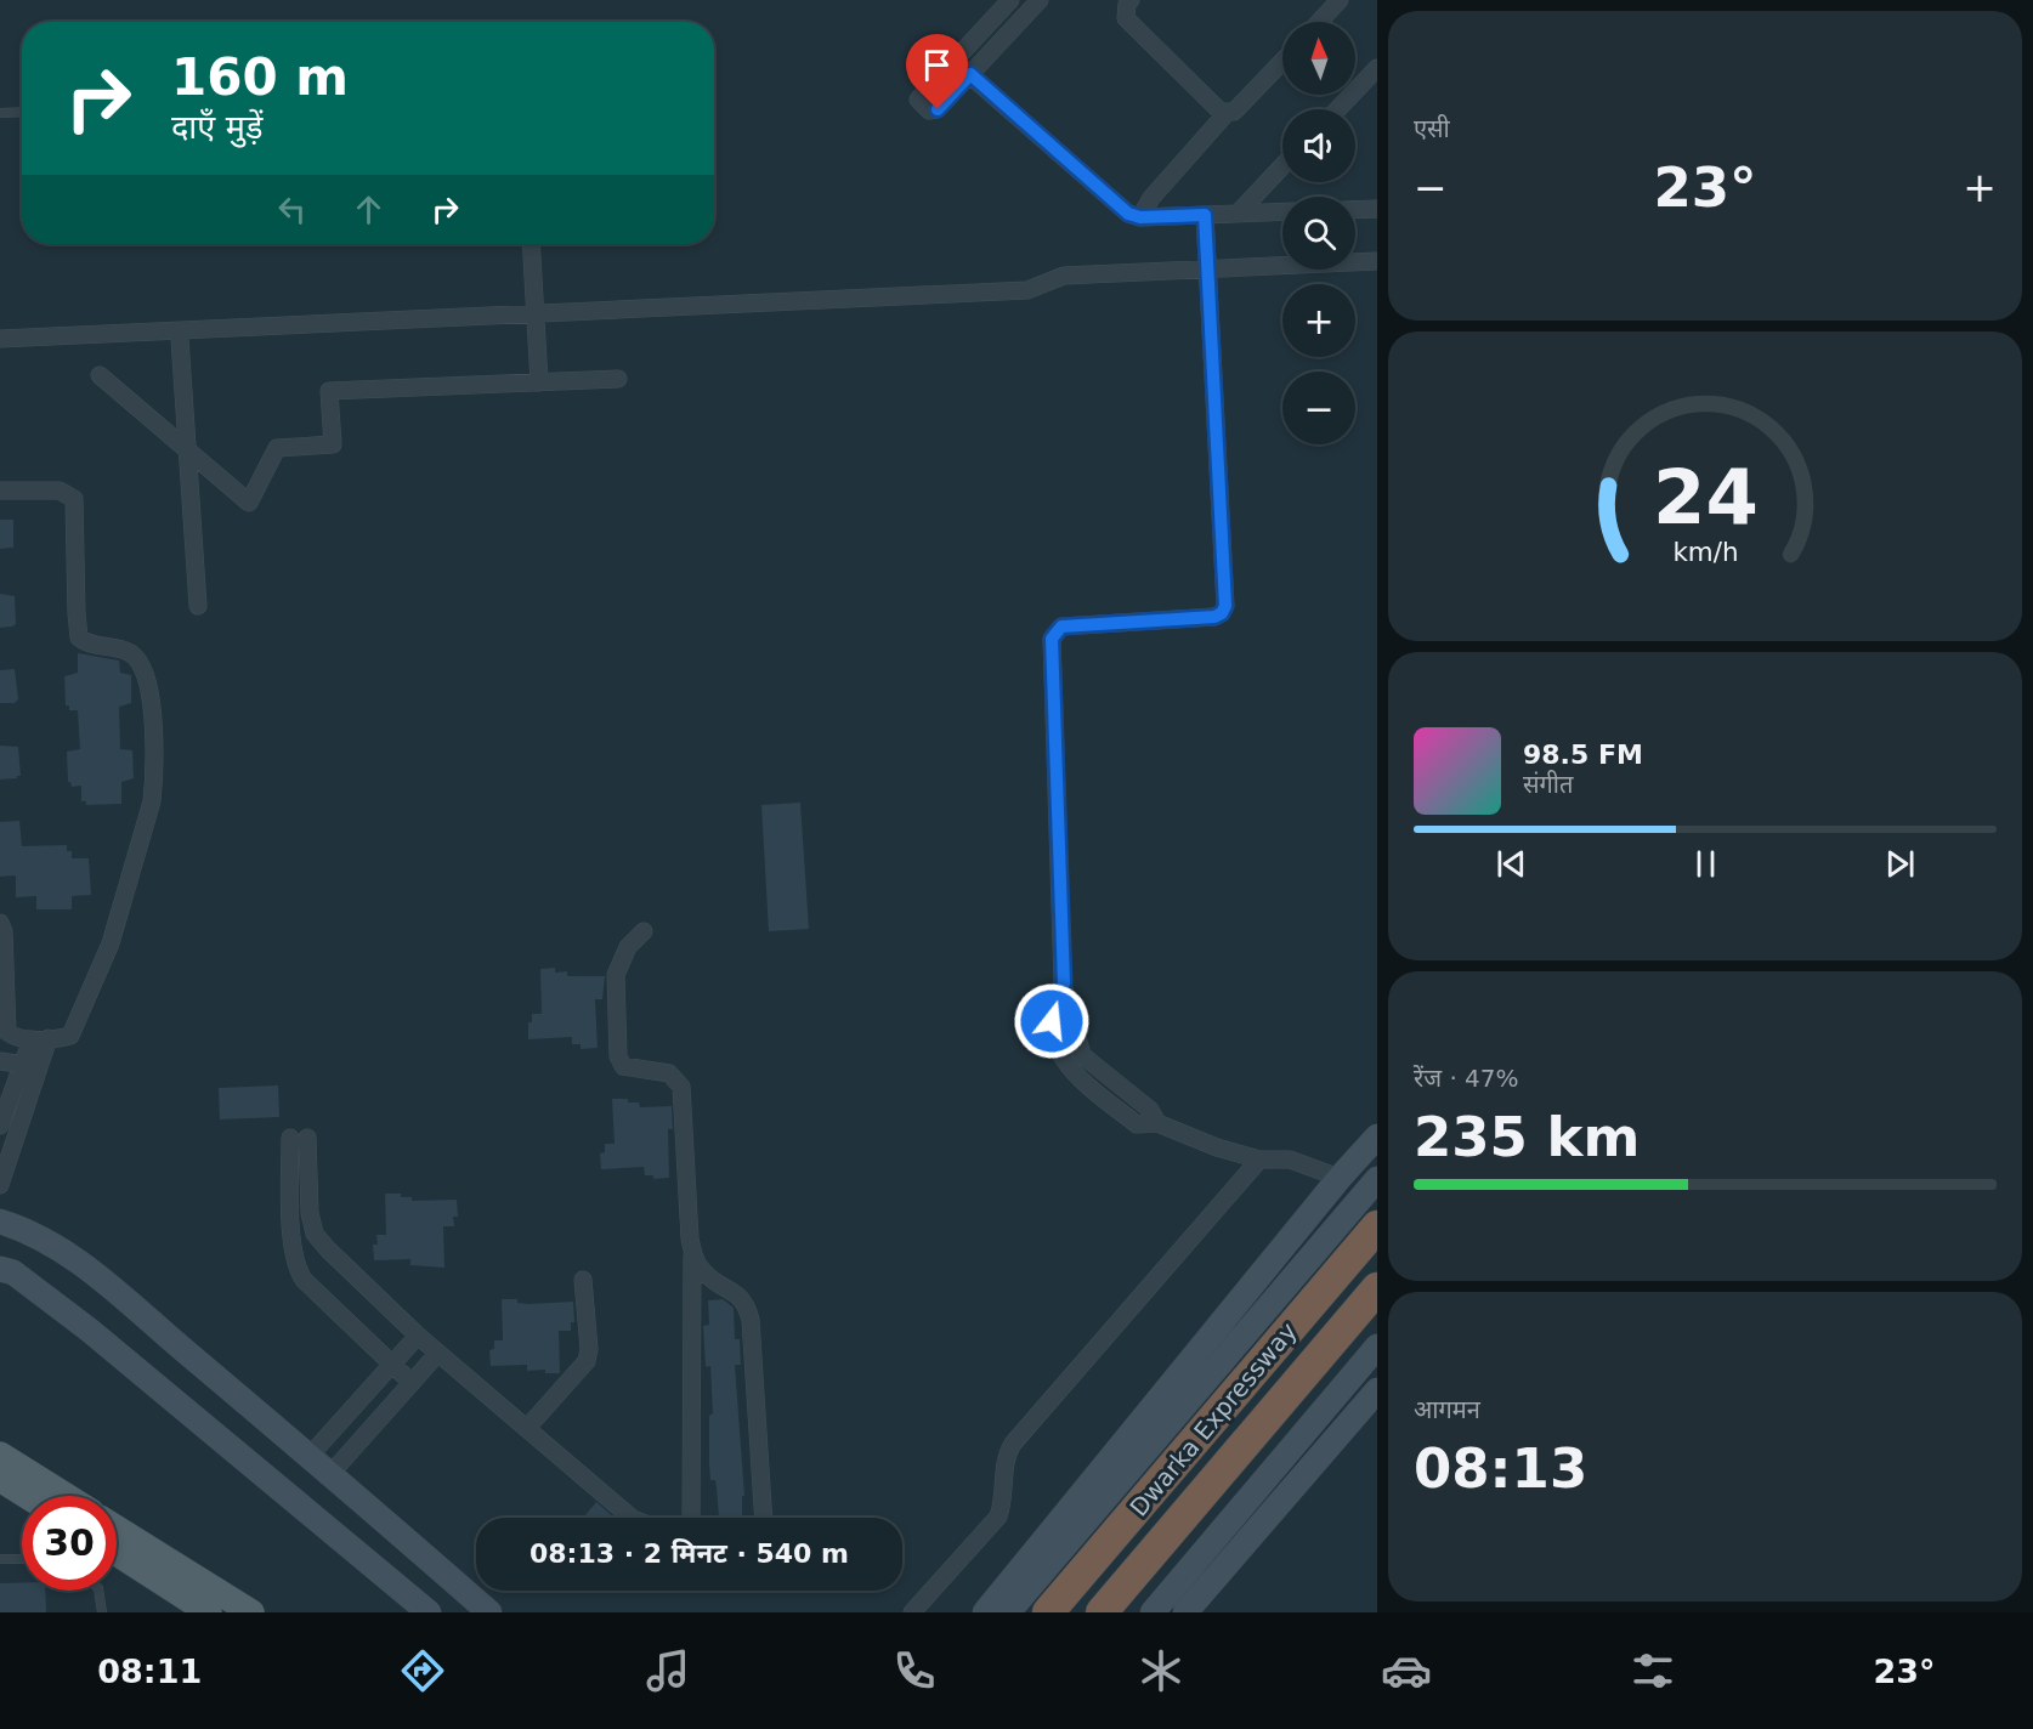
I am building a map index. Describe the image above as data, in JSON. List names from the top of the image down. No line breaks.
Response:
{"streets":{"highway":["Dwarka Expressway"]},"north":"top","page":{"tile":["एसी",["रेंज · 47%","235 km"],["आगमन","08:13"]],"map_buttons":["+","−"],"turn":["160 m","दाएँ मुड़ें"],"heat":["−","23°","+"],"song":["98.5 FM","संगीत"],"limit":"30","trip":"08:13 · 2 मिनट · 540 m","tabs":["08:11","23°"],"gauge":["24","km/h"]}}
